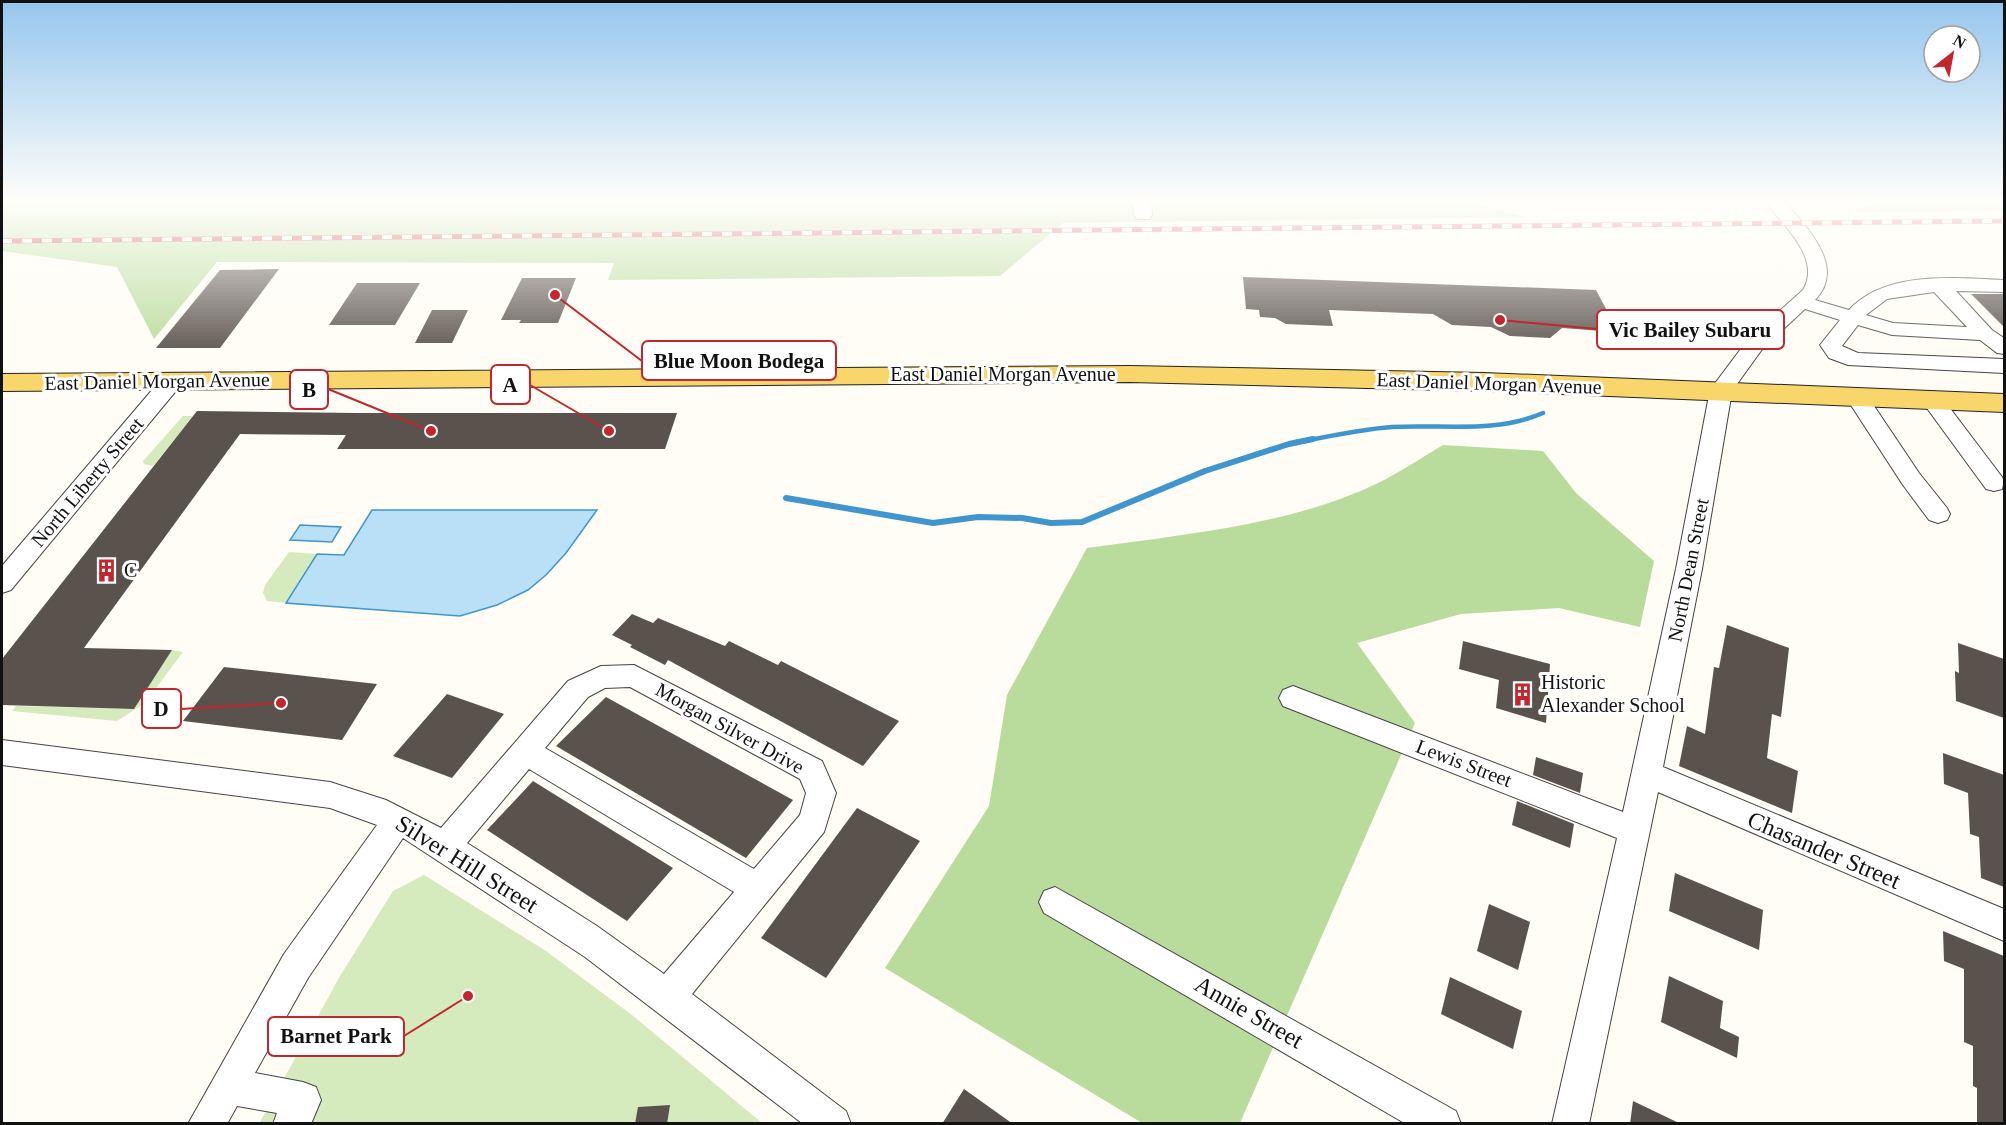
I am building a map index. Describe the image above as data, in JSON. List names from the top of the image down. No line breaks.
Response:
{"streets":{"main road":["East Daniel Morgan Avenue"],"street":["North Liberty Street","North Dean Street","Morgan Silver Drive","Lewis Street","Chasander Street","Silver Hill Street","Annie Street"]},"crossings":[["East Daniel Morgan Avenue","North Liberty Street"],["East Daniel Morgan Avenue","North Dean Street"],["North Dean Street","Lewis Street"],["North Dean Street","Chasander Street"],["Morgan Silver Drive","Silver Hill Street"]],"places":{"other":["Blue Moon Bodega","Vic Bailey Subaru","B","A","D","Barnet Park"],"building":["C","Historic Alexander School"]},"north":"top right"}
